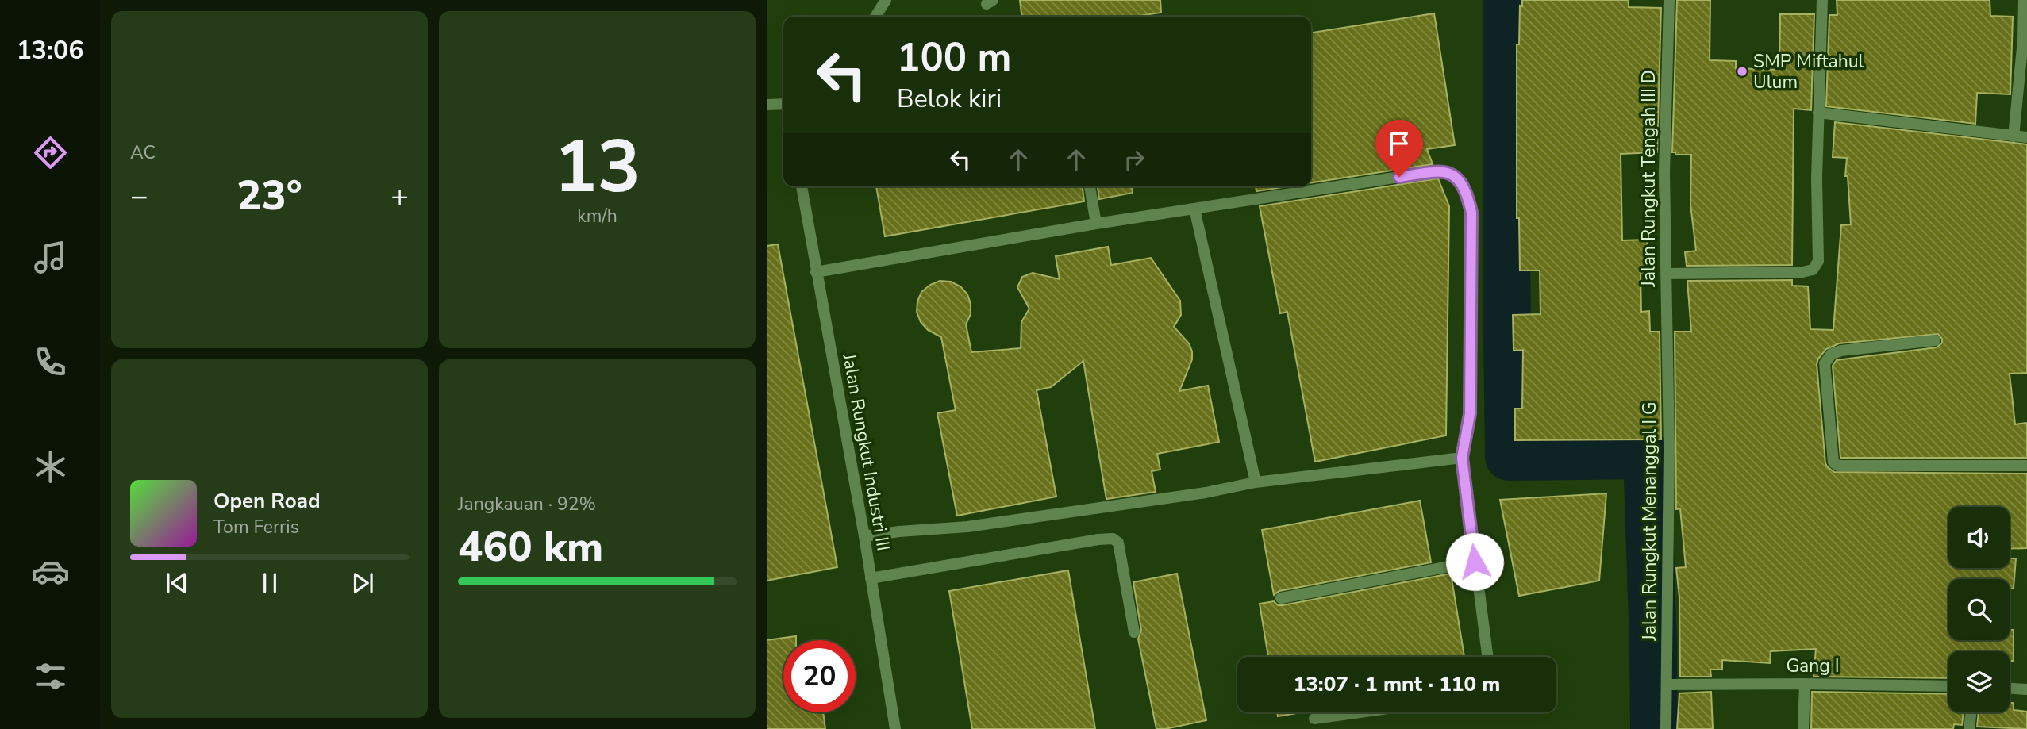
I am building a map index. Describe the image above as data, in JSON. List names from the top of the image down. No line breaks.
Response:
{"streets":{"street":["Jalan Rungkut Tengah III D","Jalan Rungkut Industri III","Jalan Rungkut Menanggal I G","Gang I"]},"crossings":[["Jalan Rungkut Tengah III D","Jalan Rungkut Menanggal I G"],["Jalan Rungkut Menanggal I G","Gang I"]],"places":["SMP Miftahul Ulum"],"page":{"tabs":"13:06","tile":["AC",["13","km/h"],["Jangkauan · 92%","460 km"]],"turn":["100 m","Belok kiri"],"heat":["−","23°","+"],"song":["Open Road","Tom Ferris"],"limit":"20","trip":"13:07 · 1 mnt · 110 m"}}
